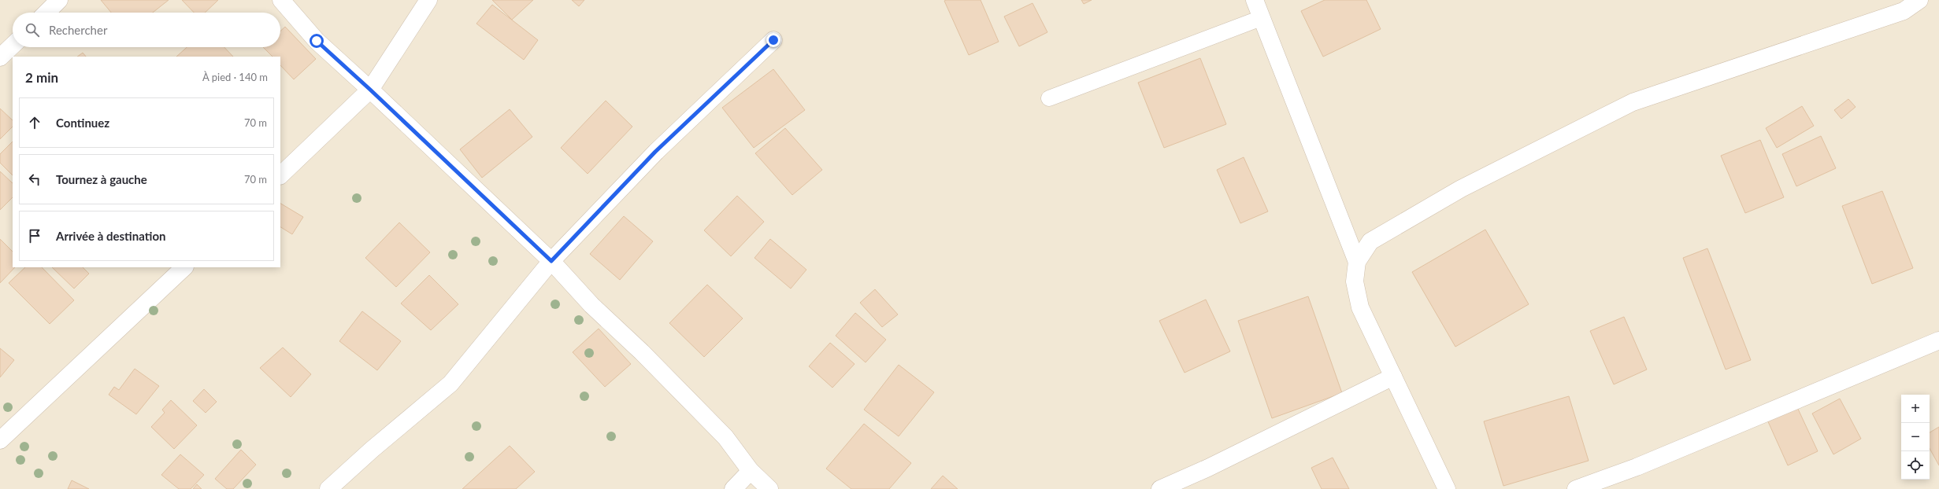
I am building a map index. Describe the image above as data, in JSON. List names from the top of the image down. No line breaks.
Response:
{"page":{"search":"Rechercher","heading":["2 min","À pied · 140 m"],"list":[["Continuez","70 m"],["Tournez à gauche","70 m"],"Arrivée à destination"],"map_buttons":["+","−"]}}
